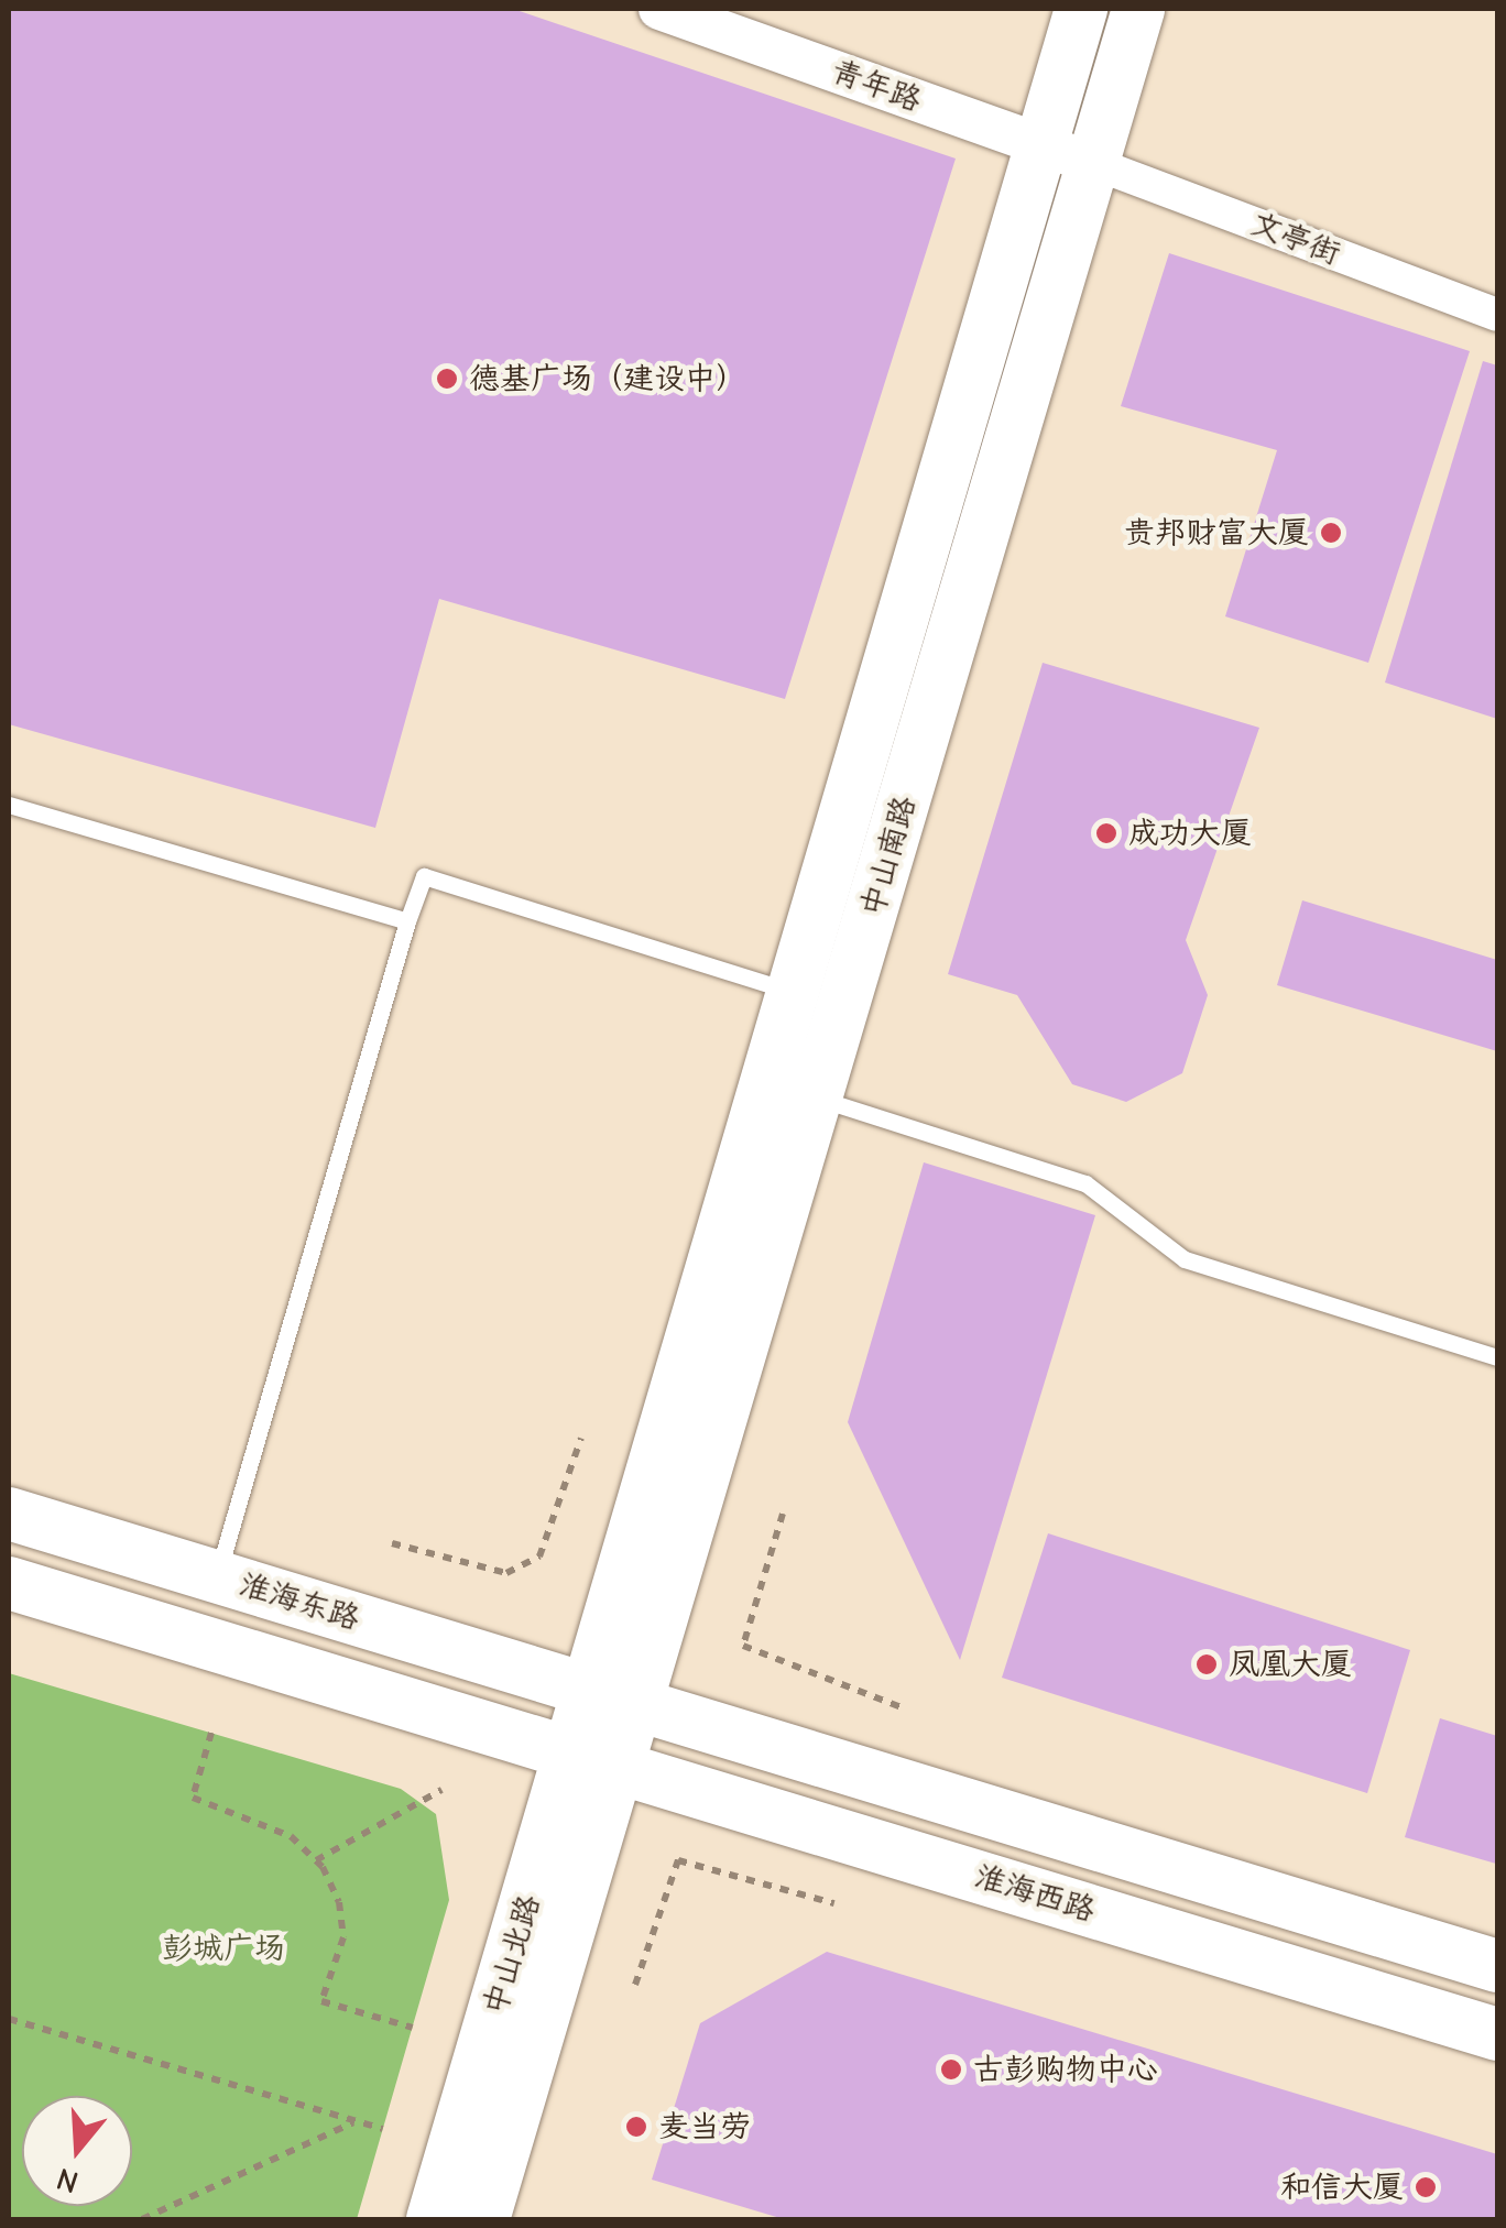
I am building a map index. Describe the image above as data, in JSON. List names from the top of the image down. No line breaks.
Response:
{"streets":{"main road":["中山南路","淮海东路","淮海西路","中山北路"],"street":["青年路","文亭街"]},"crossings":[["青年路","文亭街"],["青年路","中山南路"],["文亭街","中山南路"],["中山南路","淮海东路"],["中山南路","中山北路"],["淮海东路","中山北路"],["淮海西路","中山北路"]],"parks":["彭城广场"],"places":["德基广场（建设中）","贵邦财富大厦","成功大厦","凤凰大厦","古彭购物中心","麦当劳","和信大厦"],"north":"bottom"}
